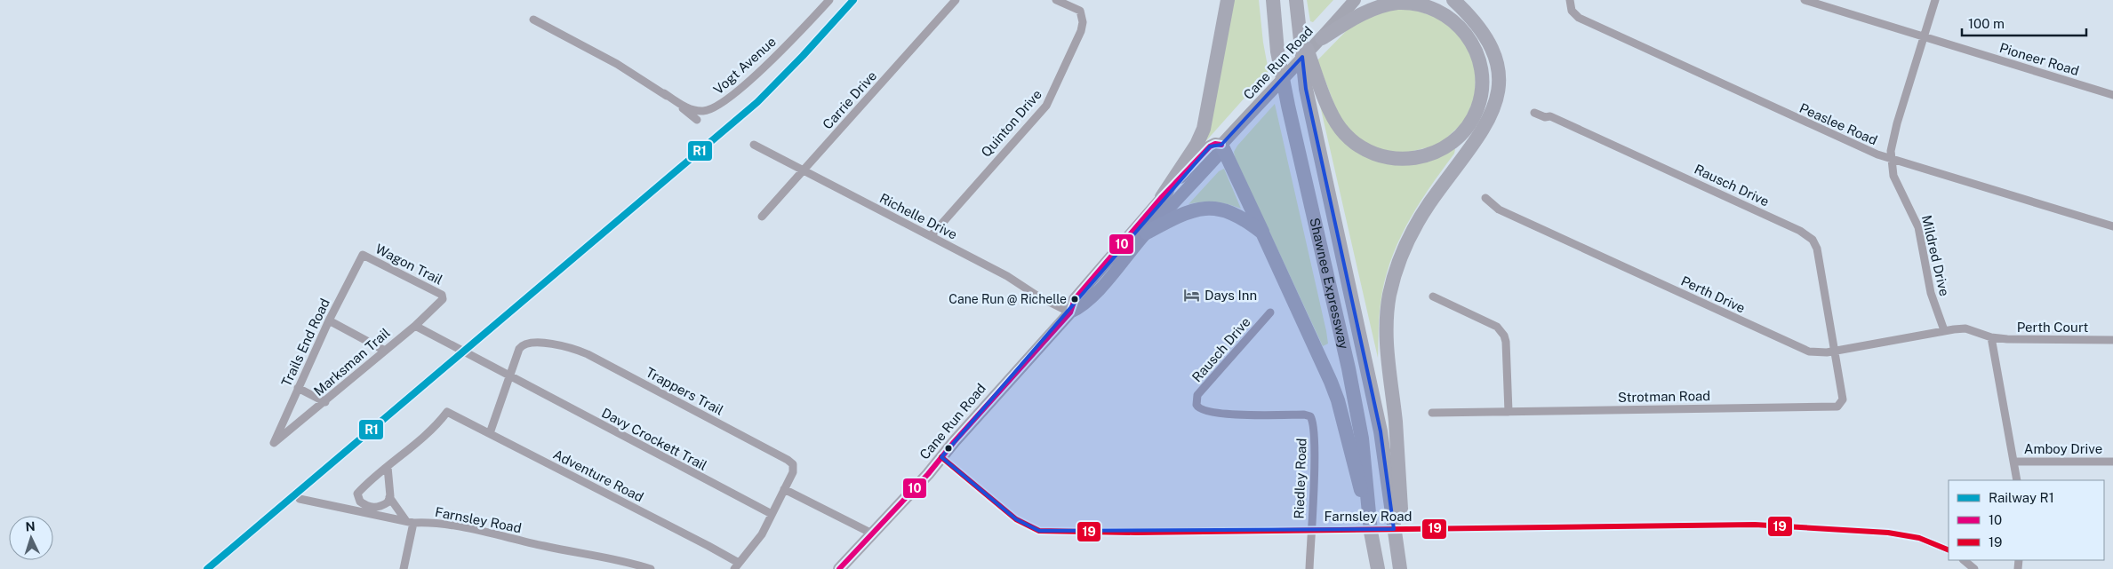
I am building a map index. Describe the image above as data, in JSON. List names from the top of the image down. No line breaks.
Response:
{"streets":{"highway":["Cane Run Road","Shawnee Expressway"],"street":["Pioneer Road","Vogt Avenue","Carrie Drive","Quinton Drive","Peaslee Road","Rausch Drive","Richelle Drive","Mildred Drive","Wagon Trail","Perth Drive","Perth Court","Trails End Road","Marksman Trail","Trappers Trail","Strotman Road","Davy Crockett Trail","Amboy Drive","Adventure Road","Riedley Road","Farnsley Road"]},"crossings":[["Pioneer Road","Mildred Drive"],["Cane Run Road","Richelle Drive"],["Cane Run Road","Farnsley Road"],["Carrie Drive","Richelle Drive"],["Quinton Drive","Richelle Drive"],["Peaslee Road","Mildred Drive"],["Rausch Drive","Perth Drive"],["Rausch Drive","Strotman Road"],["Rausch Drive","Riedley Road"],["Mildred Drive","Perth Drive"],["Wagon Trail","Trails End Road"],["Wagon Trail","Marksman Trail"],["Perth Drive","Strotman Road"],["Trails End Road","Marksman Trail"],["Marksman Trail","Davy Crockett Trail"],["Trappers Trail","Davy Crockett Trail"],["Davy Crockett Trail","Adventure Road"],["Riedley Road","Farnsley Road"]],"places":{"hotel":["Days Inn"],"other":["Cane Run @ Richelle"]},"lines":["rail line R1","transit line 10","transit line 19"],"legend":["Railway R1","10","19"],"scale_bar":"100 m","north":"top"}
